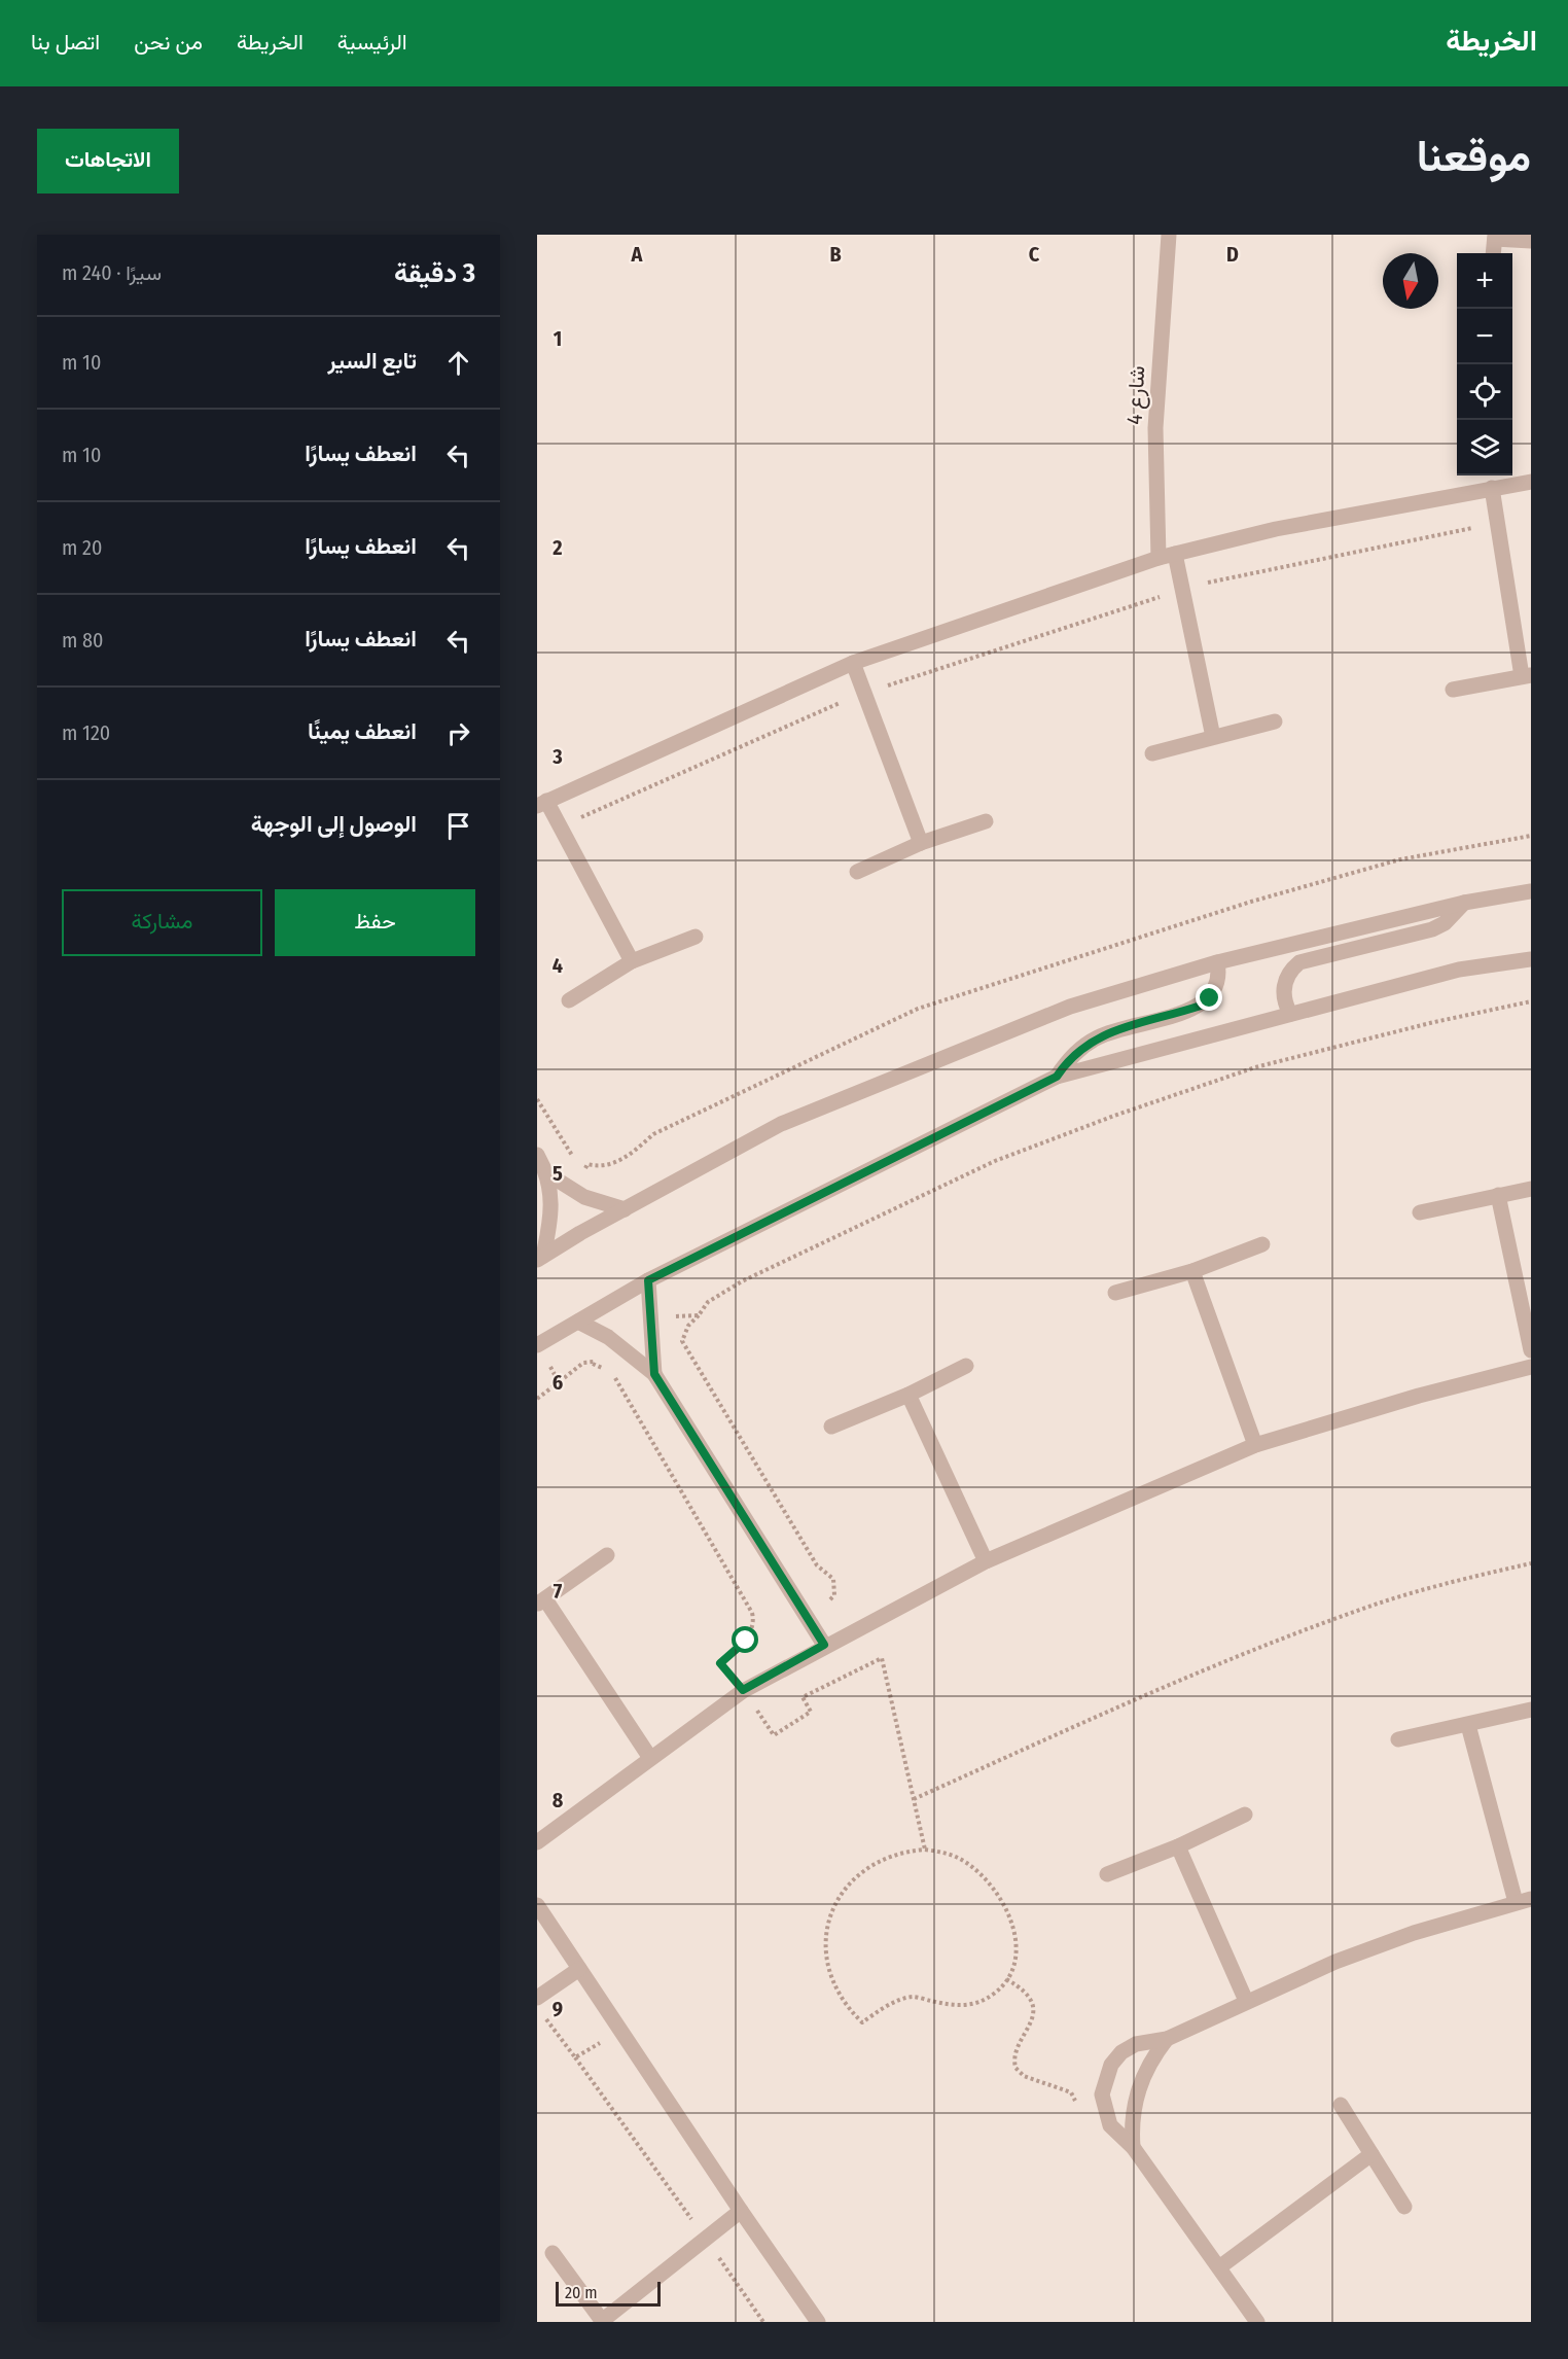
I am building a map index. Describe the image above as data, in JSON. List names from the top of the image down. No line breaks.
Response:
{"streets":{"street":["شارع 4"]},"scale_bar":"20 m","north":"bottom","page":{"header":"الخريطة","nav":["الرئيسية","الخريطة","من نحن","اتصل بنا"],"title":"موقعنا","buttons":["الاتجاهات",["حفظ","مشاركة"]],"heading":["3 دقيقة","سيرًا · 240 m"],"map_buttons":["+","−"],"list":[["تابع السير","10 m"],["انعطف يسارًا","10 m"],["انعطف يسارًا","20 m"],["انعطف يسارًا","80 m"],["انعطف يمينًا","120 m"],"الوصول إلى الوجهة"],"scale":"20 m"},"grid":{"columns":["A","B","C","D"],"rows":["1","2","3","4","5","6","7","8","9"]}}
